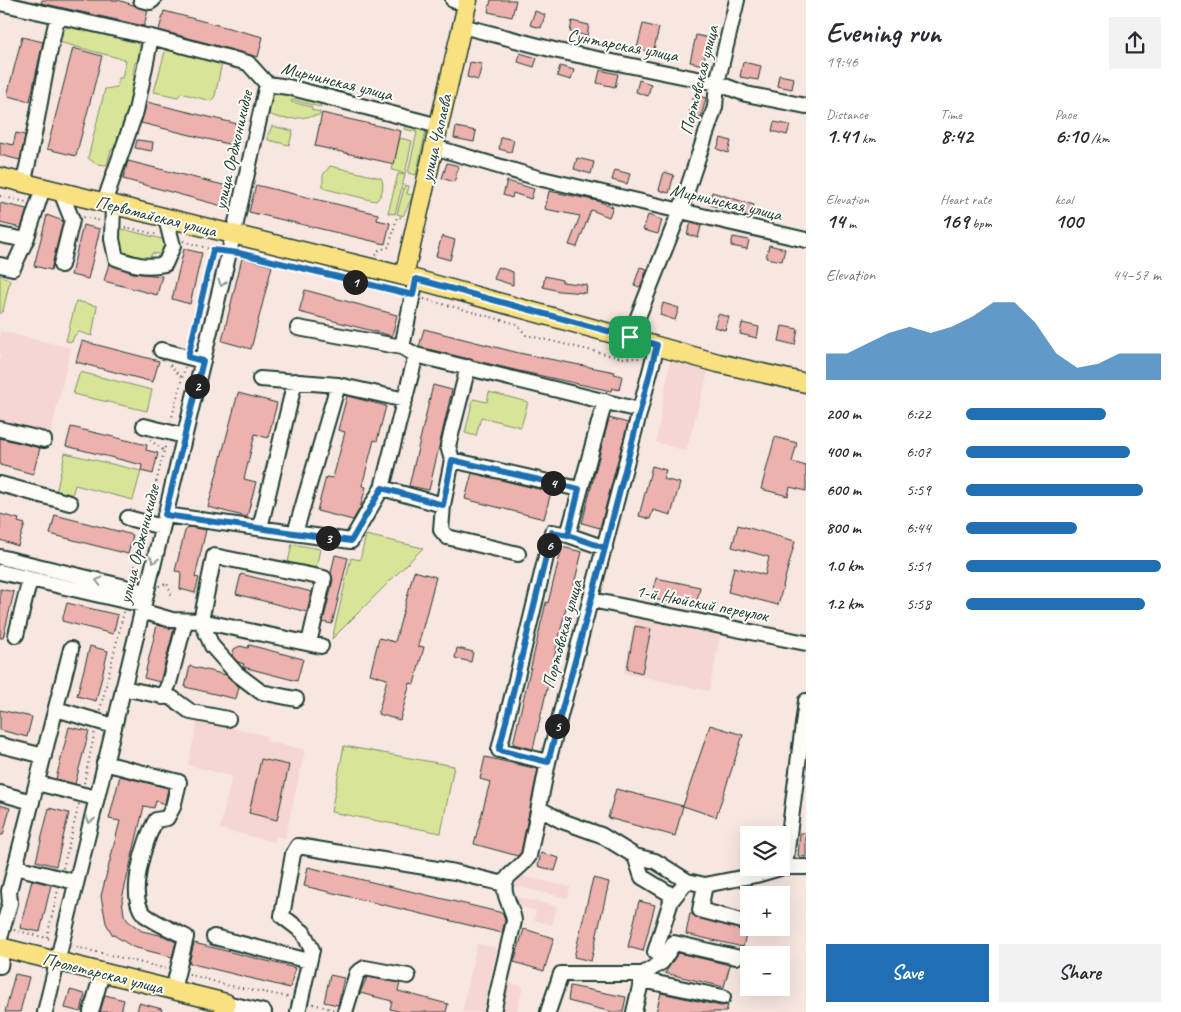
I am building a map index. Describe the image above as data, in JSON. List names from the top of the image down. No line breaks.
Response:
{"streets":{"main road":["улица Чапаева","Первомайская улица","Пролетарская улица"],"street":["Сунтарская улица","Портовская улица","Мирнинская улица","улица Орджоникидзе","1-й Нюйский переулок"]},"crossings":[["Сунтарская улица","Портовская улица"],["Сунтарская улица","улица Чапаева"],["Портовская улица","Мирнинская улица"],["Портовская улица","Первомайская улица"],["Портовская улица","1-й Нюйский переулок"],["Мирнинская улица","улица Чапаева"],["Мирнинская улица","улица Орджоникидзе"],["улица Чапаева","Первомайская улица"],["улица Орджоникидзе","Первомайская улица"],["улица Орджоникидзе","Пролетарская улица"]],"page":{"heading":["Evening run","19:46"],"stats":[["Distance","1.41 km"],["Time","8:42"],["Pace","6:10 /km"],["Elevation","14 m"],["Heart rate","169 bpm"],["kcal","100"]],"chart":["Elevation","44–57 m"],"pins":["1","2","4","3","6","5"],"list":[{"name":"200 m","note":"6:22"},{"name":"400 m","note":"6:07"},{"name":"600 m","note":"5:59"},{"name":"800 m","note":"6:44"},{"name":"1.0 km","note":"5:51"},{"name":"1.2 km","note":"5:58"}],"map_buttons":["+","−"],"buttons":["Save","Share"]}}
